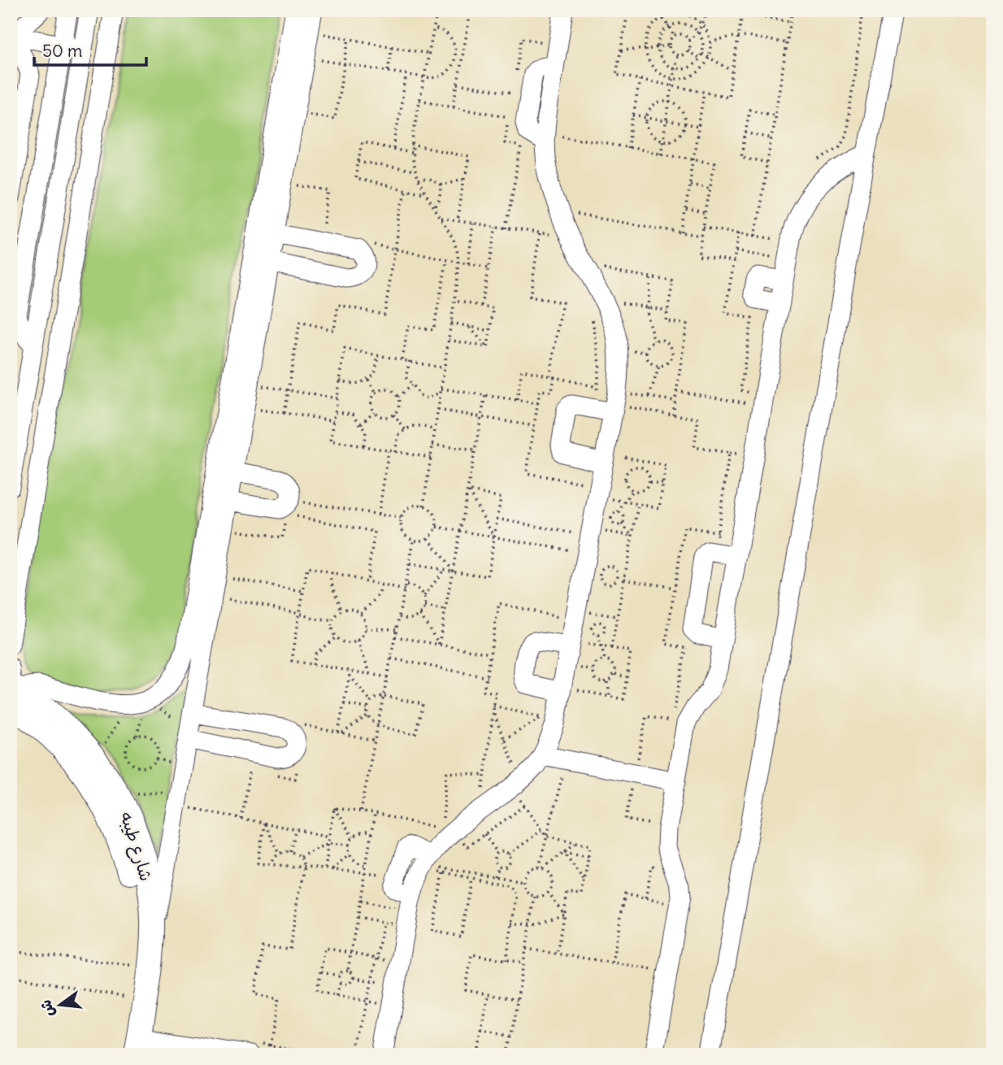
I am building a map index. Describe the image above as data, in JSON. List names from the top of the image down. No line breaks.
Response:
{"streets":{"main road":["شارع طيبه"]},"scale_bar":"50 m","north":"left"}
